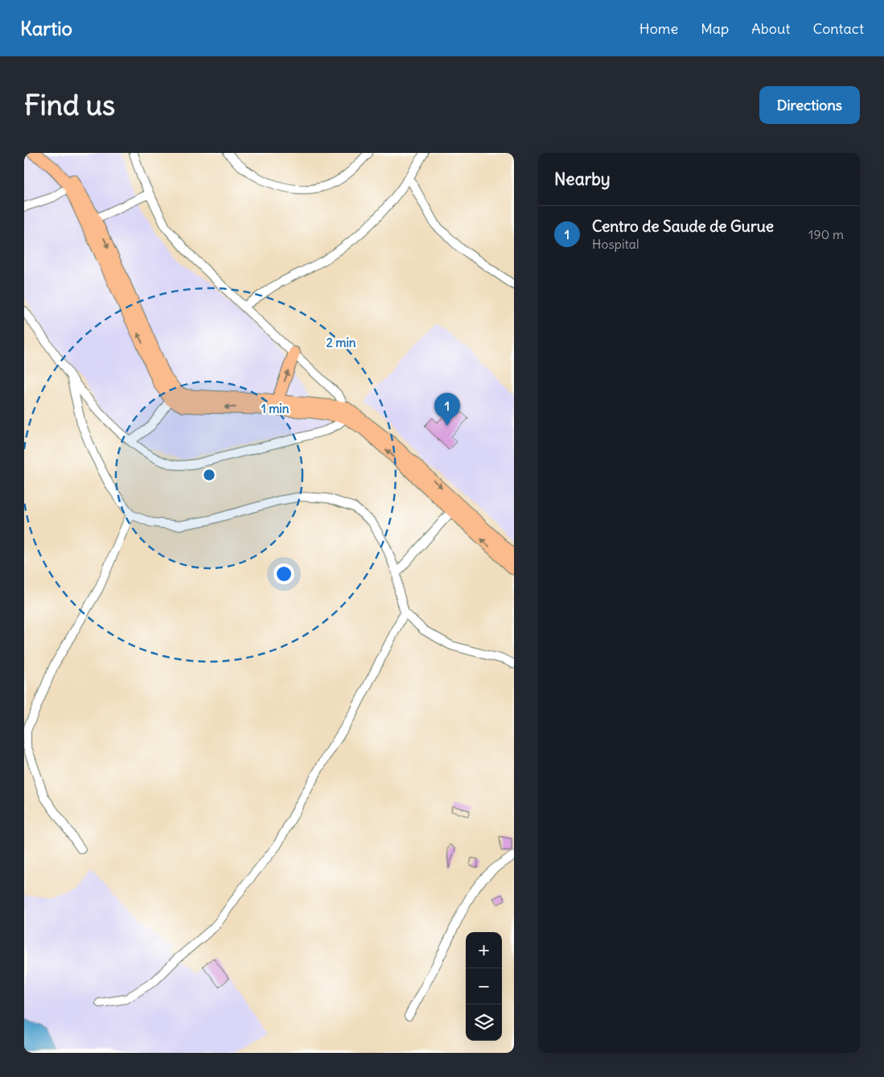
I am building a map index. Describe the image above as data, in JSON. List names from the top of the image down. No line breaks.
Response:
{"page":{"header":"Kartio","nav":["Home","Map","About","Contact"],"buttons":"Directions","title":"Find us","heading":"Nearby","list":[{"mark":"1","name":"Centro de Saude de Gurue","note":"Hospital","value":"190 m"}],"pins":"1","map_buttons":["+","−"]},"rings":["2 min","1 min"]}
